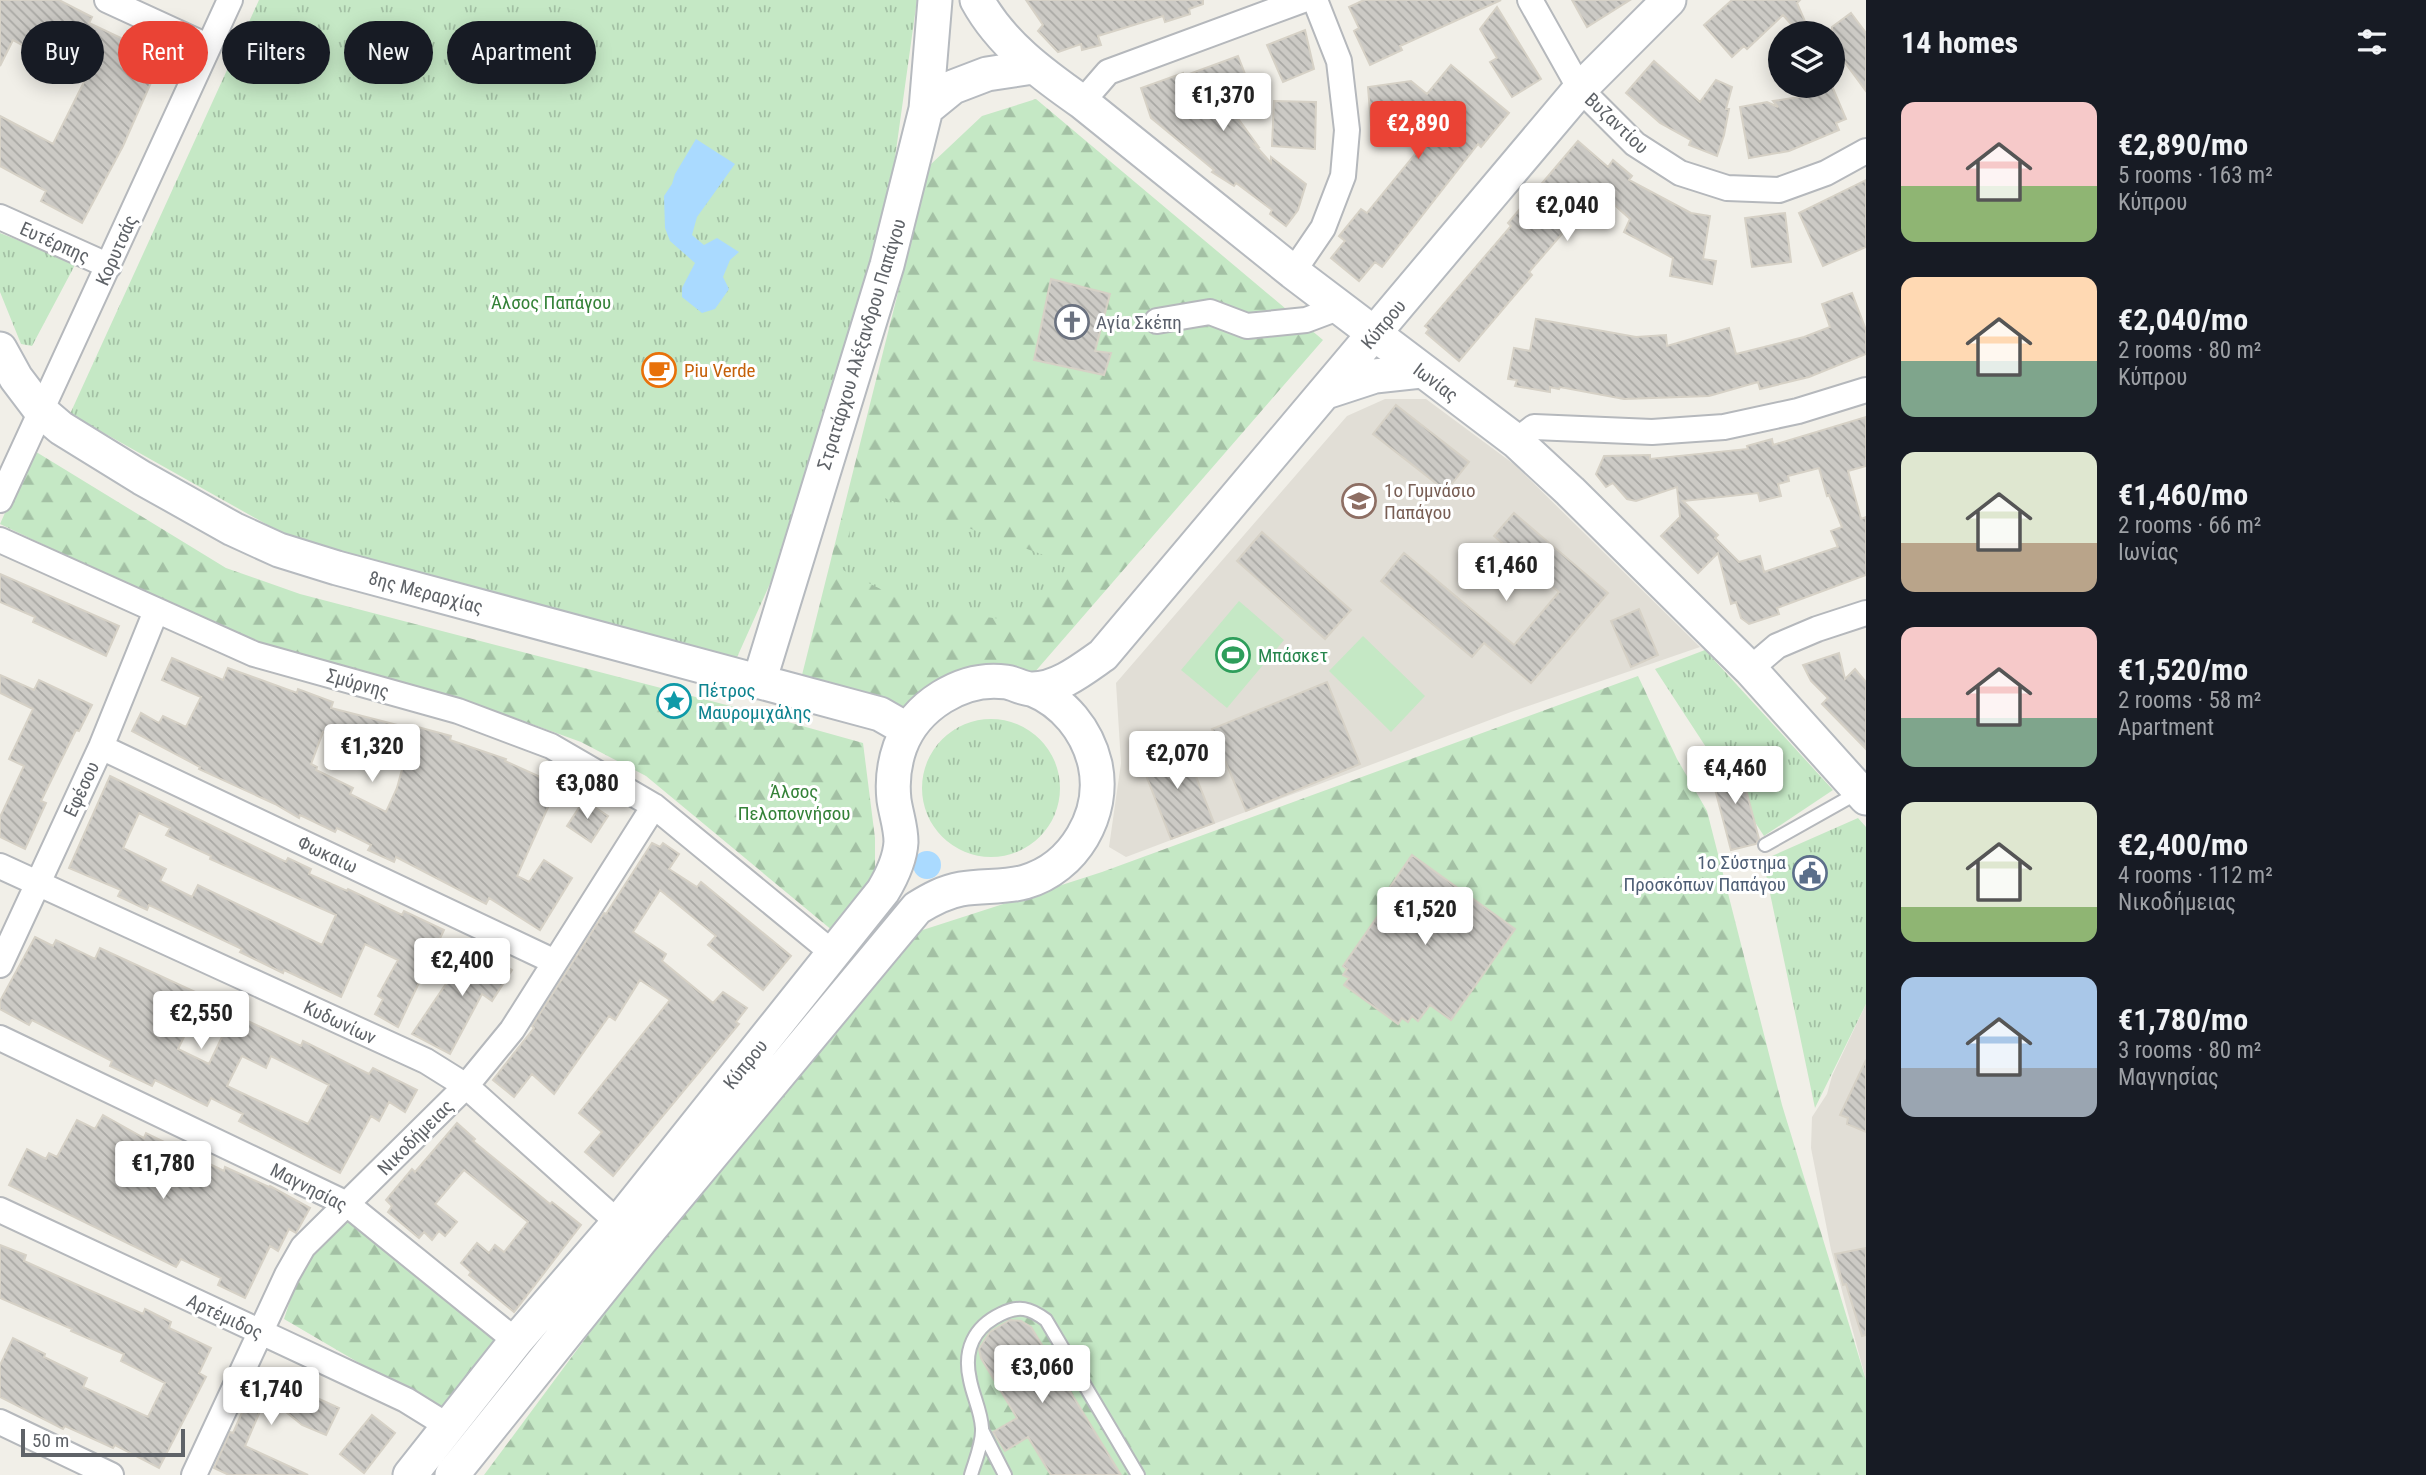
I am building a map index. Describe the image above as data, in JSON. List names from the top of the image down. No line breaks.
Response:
{"streets":{"street":["Βυζαντίου","Ευτέρπης","Κορυτσάς","Κύπρου","Στρατάρχου Αλέξανδρου Παπάγου","Ιωνίας","8ης Μεραρχίας","Σμύρνης","Εφέσου","Φωκαιω","Κυδωνίων","Νικοδήμειας","Μαγνησίας","Αρτέμιδος"]},"crossings":[["Βυζαντίου","Κύπρου"],["Ευτέρπης","Κορυτσάς"],["Κορυτσάς","8ης Μεραρχίας"],["Κύπρου","Ιωνίας"],["Κύπρου","8ης Μεραρχίας"],["Κύπρου","Σμύρνης"],["Κύπρου","Κυδωνίων"],["Κύπρου","Μαγνησίας"],["Κύπρου","Αρτέμιδος"],["Στρατάρχου Αλέξανδρου Παπάγου","8ης Μεραρχίας"],["Σμύρνης","Εφέσου"],["Σμύρνης","Νικοδήμειας"],["Εφέσου","Φωκαιω"],["Εφέσου","Κυδωνίων"],["Φωκαιω","Νικοδήμειας"],["Κυδωνίων","Νικοδήμειας"],["Νικοδήμειας","Μαγνησίας"],["Νικοδήμειας","Αρτέμιδος"]],"parks":["Άλσος Παπάγου","Άλσος Πελοποννήσου"],"places":{"church":["Αγία Σκέπη"],"cafe":["Piu Verde"],"school or university":["1ο Γυμνάσιο Παπάγου"],"sports":["Μπάσκετ"],"place":["Πέτρος Μαυρομιχάλης"],"public building":["1ο Σύστημα Προσκόπων Παπάγου"]},"scale_bar":"50 m","page":{"heading":"14 homes","chip":["Buy","Rent","Filters","New","Apartment"],"price":["€1,370","€2,890","€2,040","€1,460","€1,320","€2,070","€4,460","€3,080","€1,520","€2,400","€2,550","€1,780","€3,060","€1,740"],"list":[{"name":"€2,890/mo","note":"5 rooms · 163 m² · Κύπρου"},{"name":"€2,040/mo","note":"2 rooms · 80 m² · Κύπρου"},{"name":"€1,460/mo","note":"2 rooms · 66 m² · Ιωνίας"},{"name":"€1,520/mo","note":"2 rooms · 58 m² · Apartment"},{"name":"€2,400/mo","note":"4 rooms · 112 m² · Νικοδήμειας"},{"name":"€1,780/mo","note":"3 rooms · 80 m² · Μαγνησίας"}],"scale":"50 m"}}
